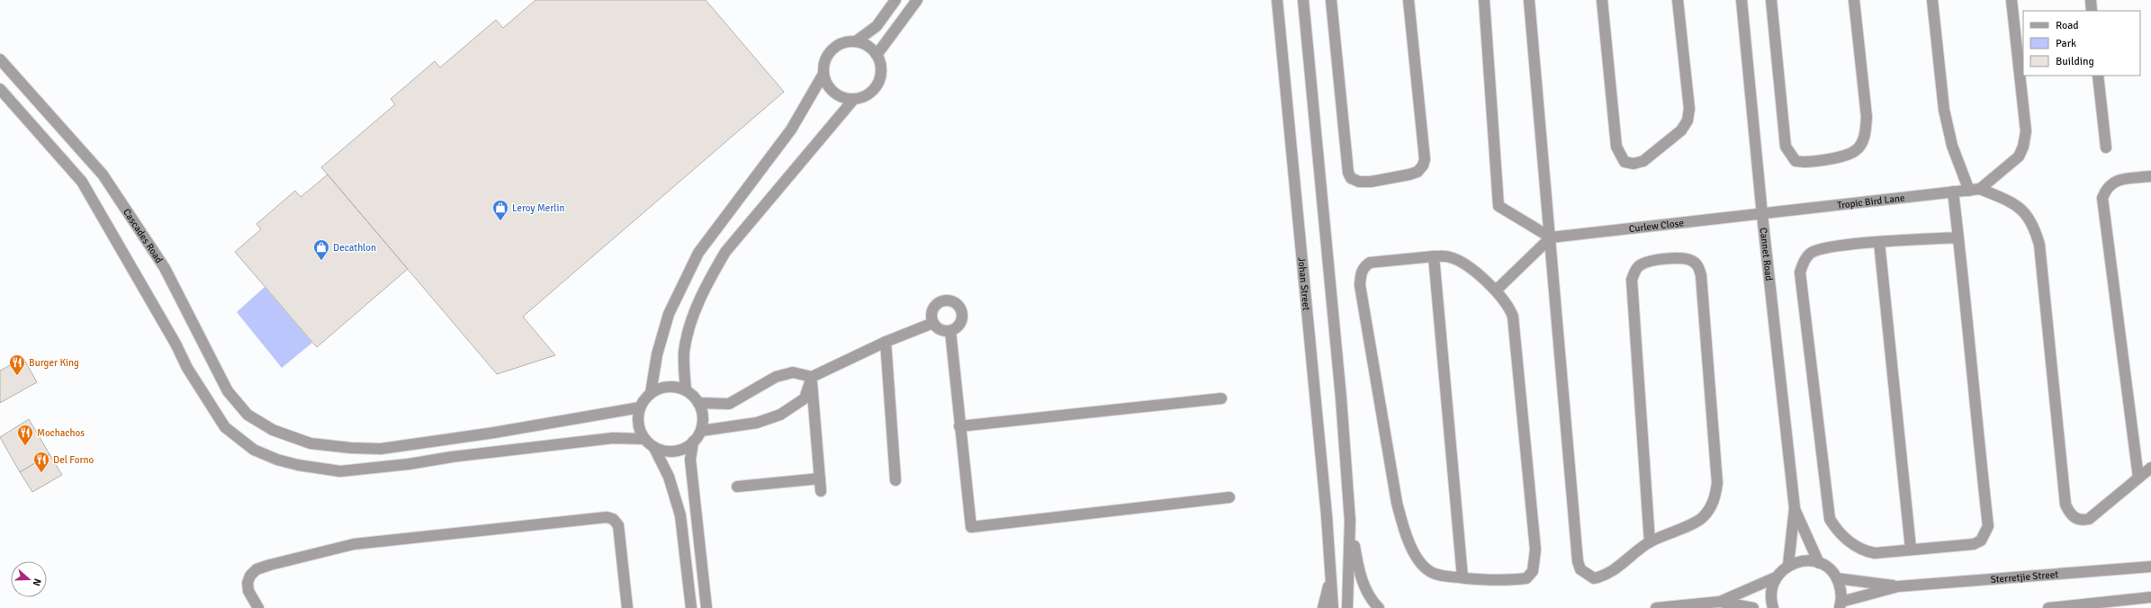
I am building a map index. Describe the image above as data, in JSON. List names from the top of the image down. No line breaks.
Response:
{"streets":{"street":["Tropic Bird Lane","Curlew Close","Cascades Road","Cannet Road","Johan Street","Sterretjie Street"]},"crossings":[["Tropic Bird Lane","Curlew Close"],["Tropic Bird Lane","Cannet Road"],["Curlew Close","Cannet Road"]],"places":{"shop":["Leroy Merlin","Decathlon"],"restaurant":["Burger King","Mochachos","Del Forno"]},"legend":["Road","Park","Building"],"north":"right"}
